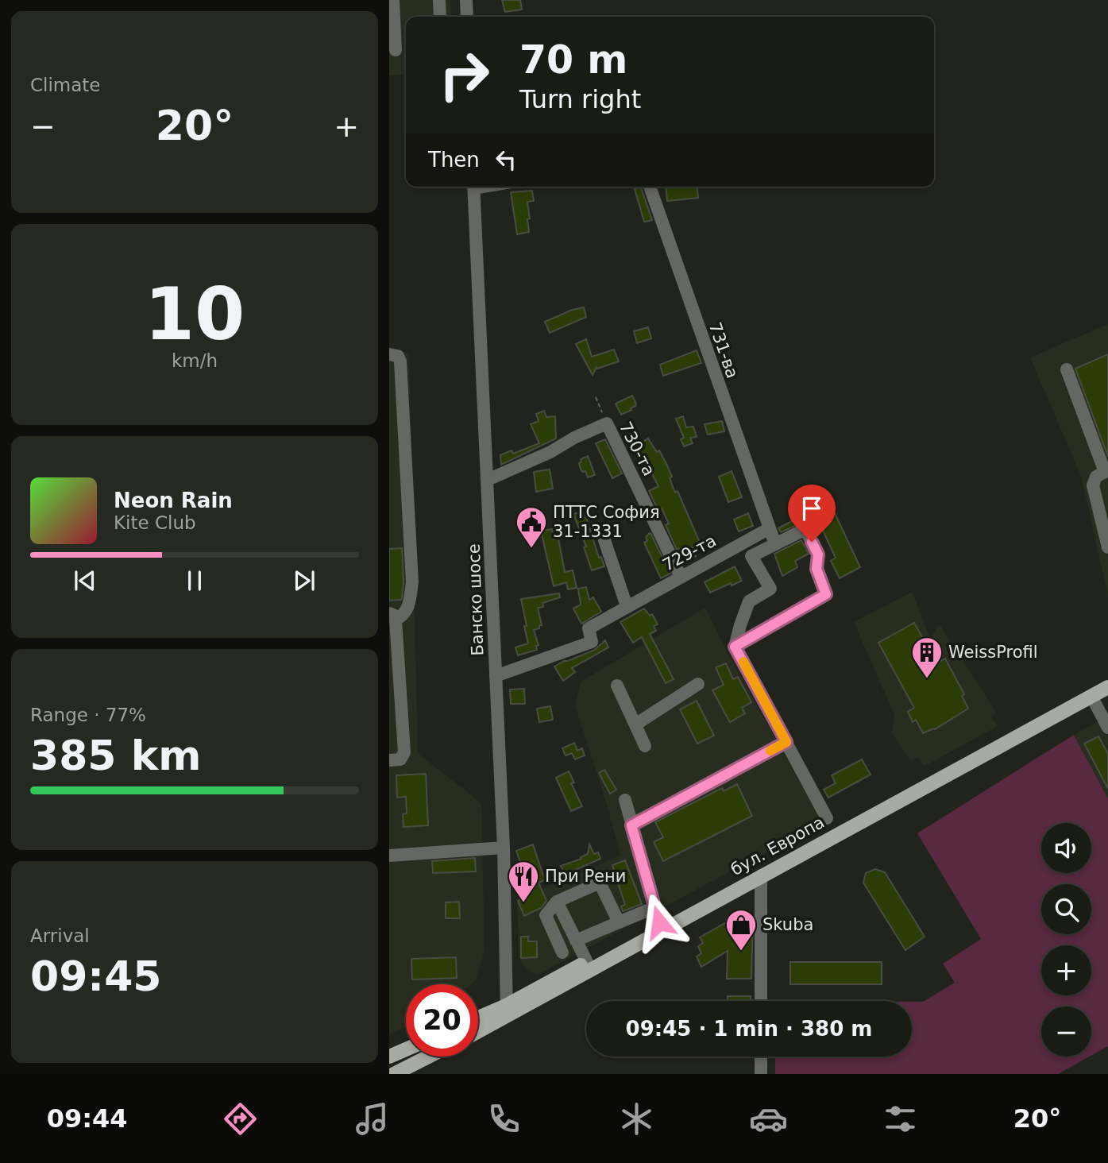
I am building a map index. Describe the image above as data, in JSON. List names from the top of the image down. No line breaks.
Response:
{"streets":{"main road":["бул. Европа"],"street":["731-ва","730-та","729-та","Банско шосе"]},"crossings":[["731-ва","729-та"],["730-та","729-та"],["730-та","Банско шосе"],["729-та","Банско шосе"],["Банско шосе","бул. Европа"]],"places":{"public building":["ПТТС София 31-1331"],"building":["WeissProfil"],"restaurant":["При Рени"],"shop":["Skuba"]},"page":{"tile":["Climate",["10","km/h"],["Range · 77%","385 km"],["Arrival","09:45"]],"turn":["70 m","Turn right"],"heat":["−","20°","+"],"then":"Then","song":["Neon Rain","Kite Club"],"map_buttons":["+","−"],"limit":"20","trip":"09:45 · 1 min · 380 m","tabs":["09:44","20°"]}}
